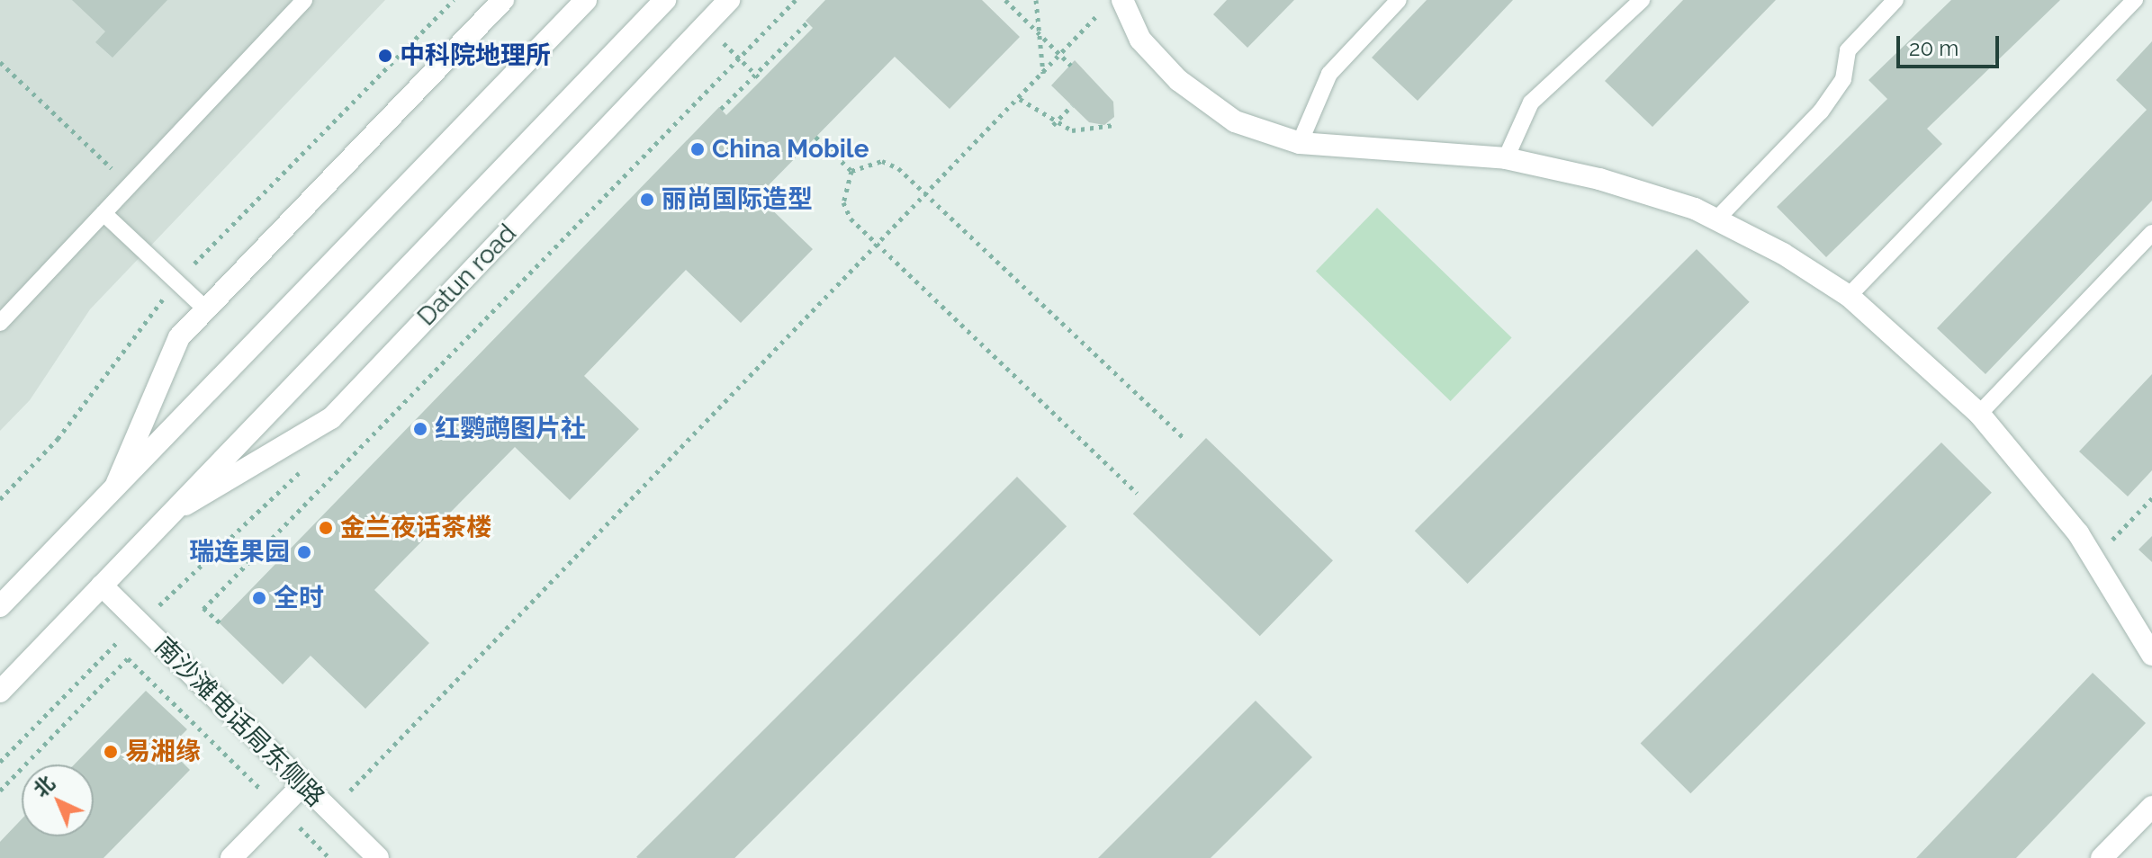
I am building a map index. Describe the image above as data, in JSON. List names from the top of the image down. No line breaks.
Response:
{"streets":{"street":["Datun road","南沙滩电话局东侧路"]},"crossings":[["Datun road","南沙滩电话局东侧路"]],"places":["中科院地理所","China Mobile","丽尚国际造型","红鹦鹉图片社","金兰夜话茶楼","瑞连果园","全时","易湘缘"],"scale_bar":"20 m","north":"top left"}
